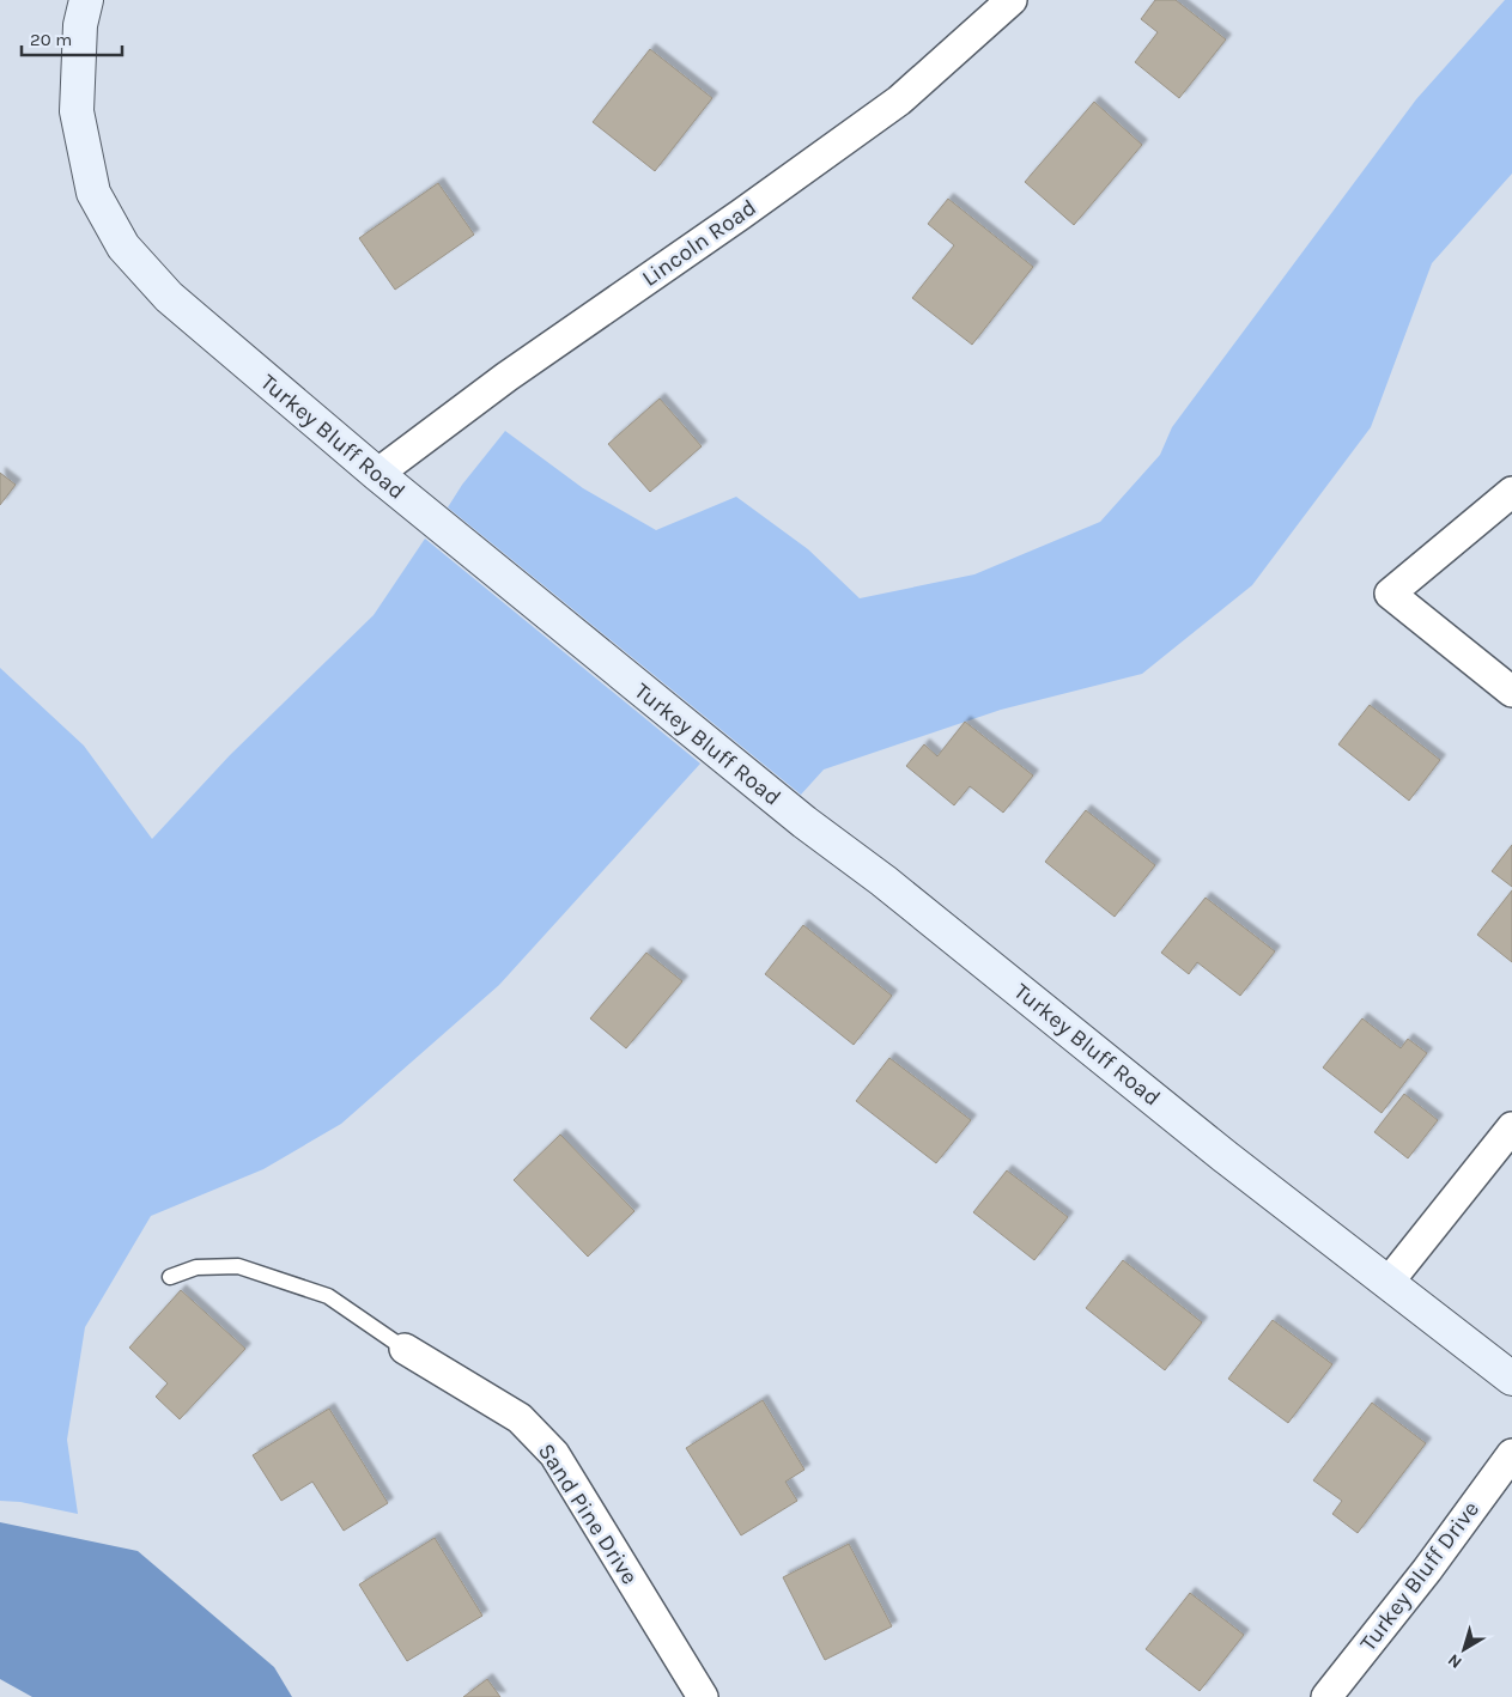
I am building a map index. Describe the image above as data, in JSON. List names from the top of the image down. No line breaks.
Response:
{"streets":{"street":["Lincoln Road","Turkey Bluff Road","Sand Pine Drive","Turkey Bluff Drive"]},"crossings":[["Lincoln Road","Turkey Bluff Road"]],"scale_bar":"20 m","north":"bottom left"}
